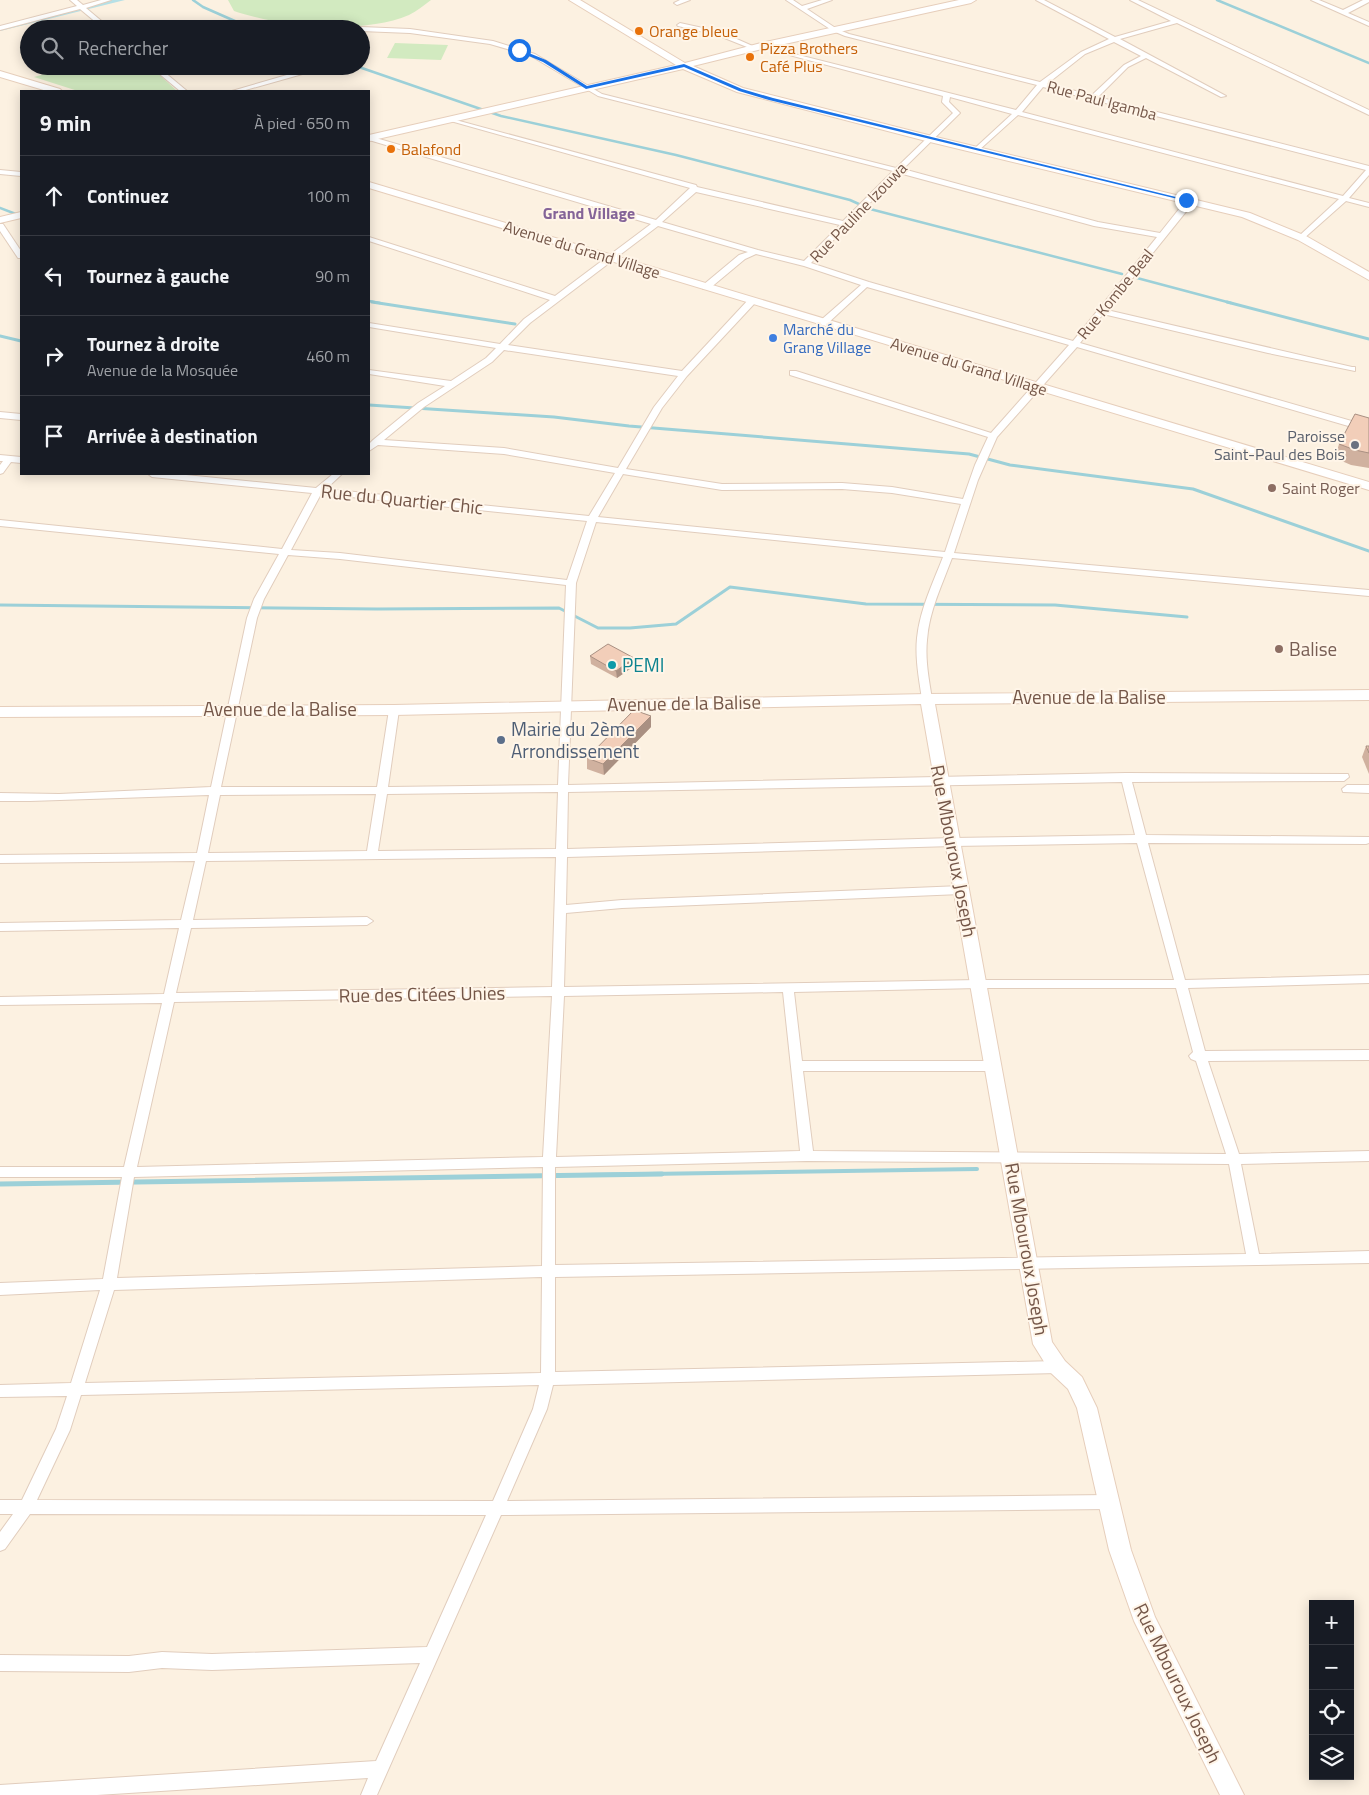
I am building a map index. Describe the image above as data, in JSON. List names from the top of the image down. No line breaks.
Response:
{"streets":{"street":["Rue Paul Igamba","Rue Pauline Izouwa","Avenue du Grand Village","Rue Kombe Beal","Rue du Quartier Chic","Avenue de la Balise","Rue Mbouroux Joseph","Rue des Citées Unies"]},"crossings":[["Rue Pauline Izouwa","Rue Kombe Beal"],["Avenue du Grand Village","Rue Kombe Beal"],["Rue Kombe Beal","Rue du Quartier Chic"],["Rue Kombe Beal","Avenue de la Balise"],["Rue Kombe Beal","Rue Mbouroux Joseph"],["Avenue de la Balise","Rue Mbouroux Joseph"],["Rue Mbouroux Joseph","Rue des Citées Unies"]],"districts":["Grand Village"],"places":["Orange bleue","Pizza Brothers Café Plus","Balafond","Marché du Grang Village","Paroisse Saint-Paul des Bois","Saint Roger","Balise","PEMI","Mairie du 2ème Arrondissement"],"page":{"search":"Rechercher","heading":["9 min","À pied · 650 m"],"list":[["Continuez","100 m"],["Tournez à gauche","90 m"],["Tournez à droite","Avenue de la Mosquée","460 m"],"Arrivée à destination"],"map_buttons":["+","−"]}}
